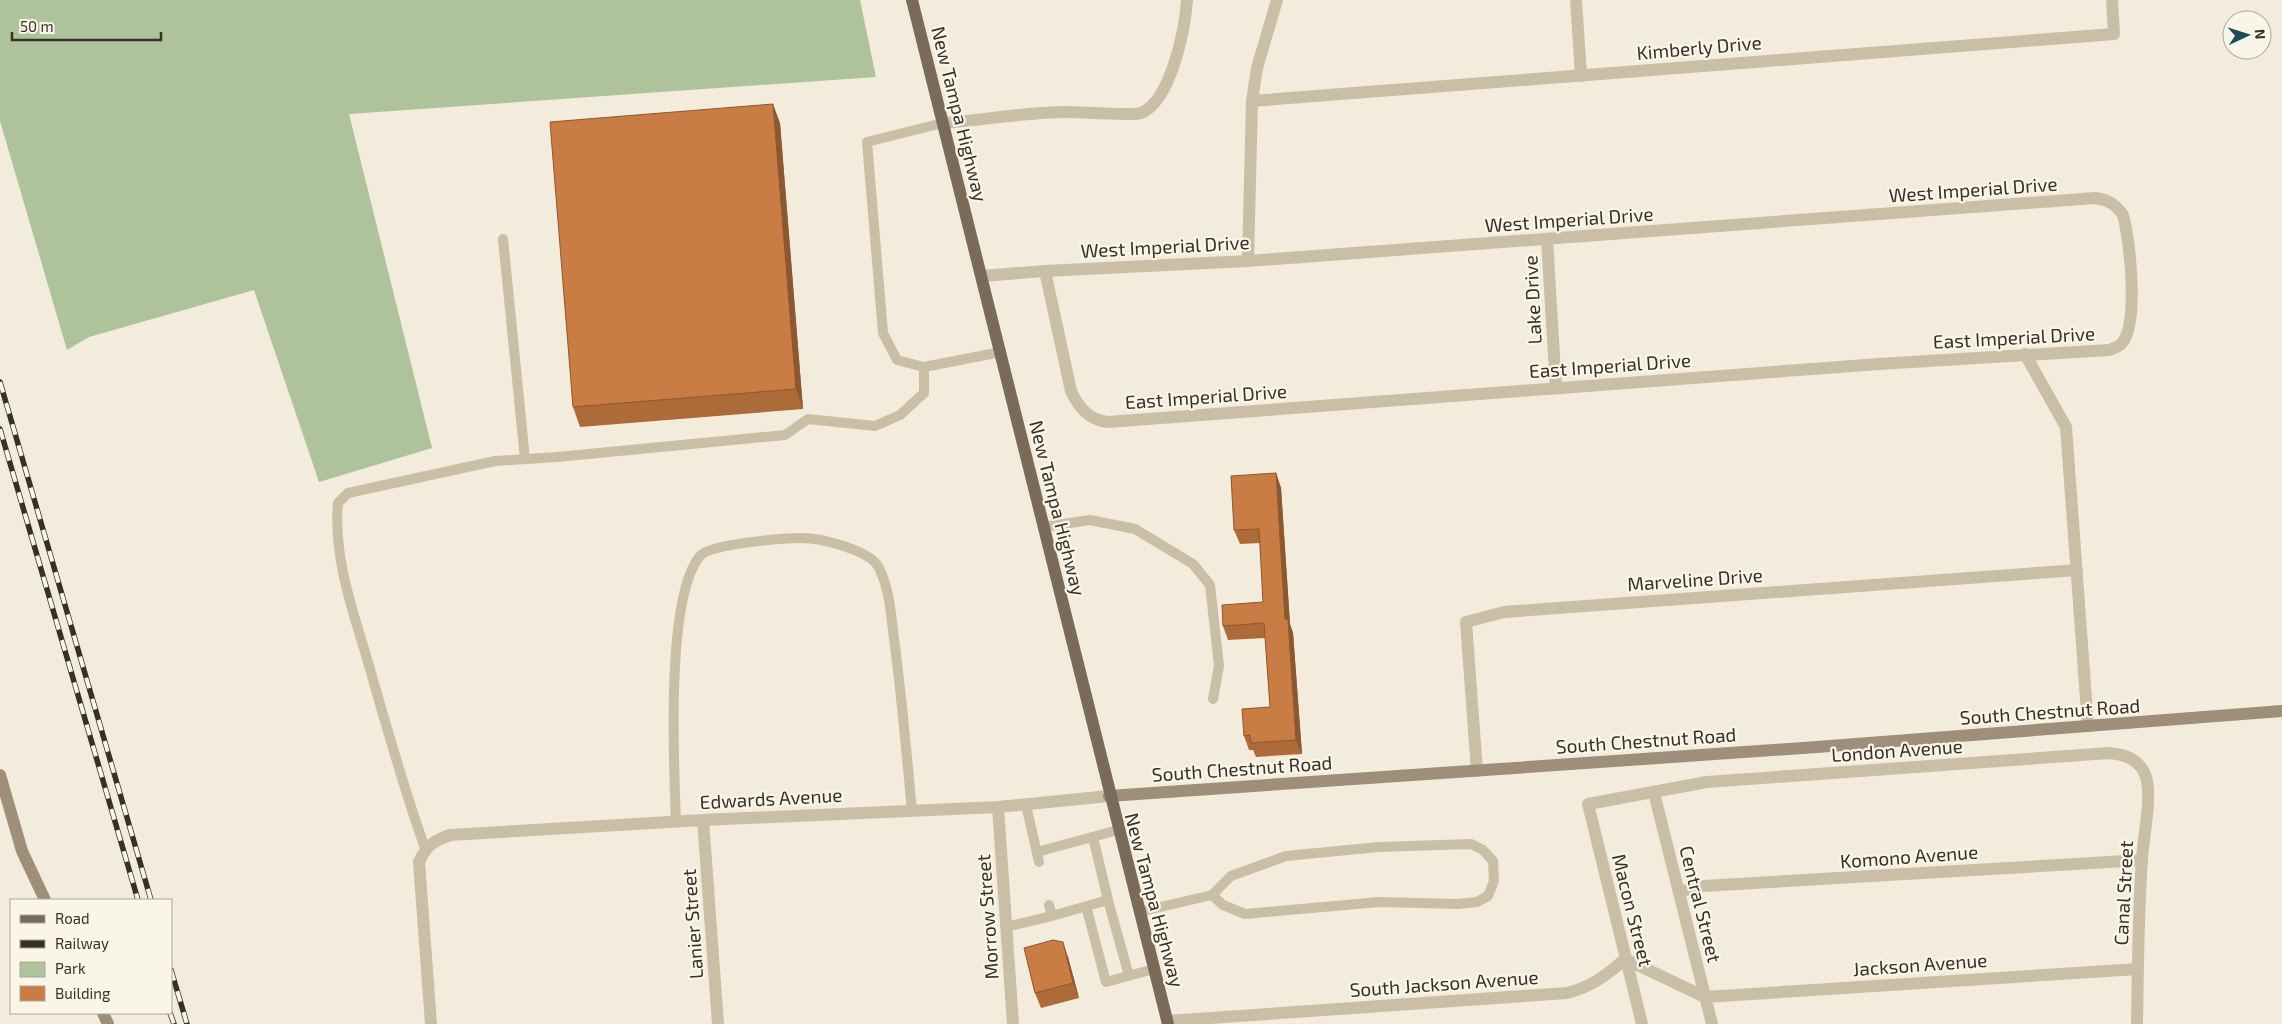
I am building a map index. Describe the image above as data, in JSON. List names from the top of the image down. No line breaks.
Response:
{"streets":{"main road":["New Tampa Highway"],"street":["Kimberly Drive","West Imperial Drive","Lake Drive","East Imperial Drive","Marveline Drive","South Chestnut Road","London Avenue","Edwards Avenue","Komono Avenue","Canal Street","Central Street","Macon Street","Morrow Street","Lanier Street","Jackson Avenue","South Jackson Avenue"]},"crossings":[["New Tampa Highway","West Imperial Drive"],["New Tampa Highway","South Chestnut Road"],["New Tampa Highway","Edwards Avenue"],["New Tampa Highway","South Jackson Avenue"],["West Imperial Drive","Lake Drive"],["West Imperial Drive","East Imperial Drive"],["Lake Drive","East Imperial Drive"],["Marveline Drive","South Chestnut Road"],["South Chestnut Road","Edwards Avenue"],["London Avenue","Canal Street"],["London Avenue","Central Street"],["London Avenue","Macon Street"],["Edwards Avenue","Morrow Street"],["Edwards Avenue","Lanier Street"],["Komono Avenue","Canal Street"],["Komono Avenue","Central Street"],["Canal Street","Jackson Avenue"],["Central Street","Jackson Avenue"],["Macon Street","South Jackson Avenue"]],"legend":["Road","Railway","Park","Building"],"scale_bar":"50 m","north":"right"}
